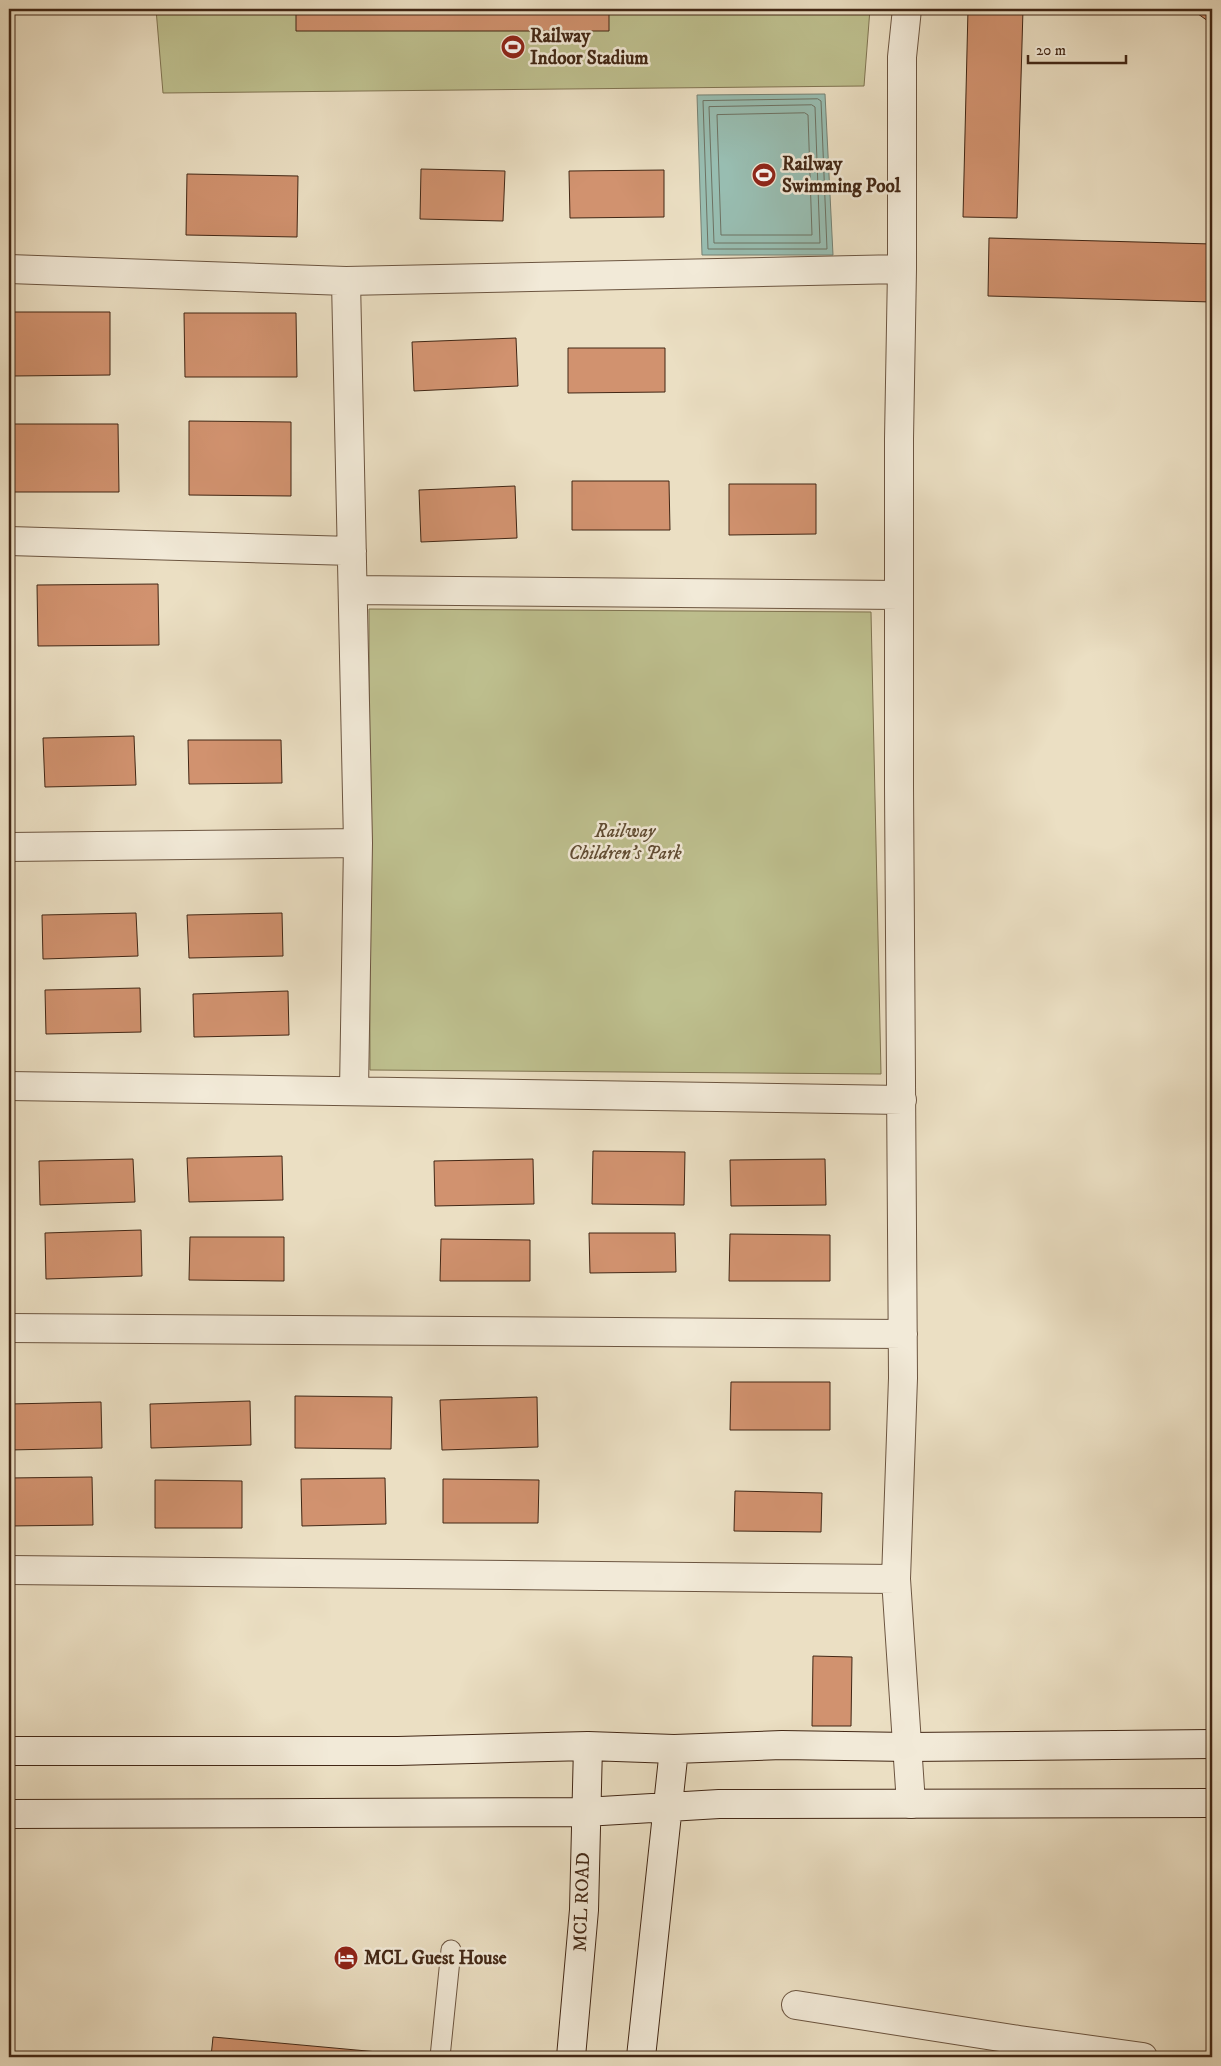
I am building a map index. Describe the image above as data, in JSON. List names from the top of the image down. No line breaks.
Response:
{"streets":{"street":["MCL ROAD"]},"parks":["Railway Children's Park"],"places":{"sports":["Railway Indoor Stadium","Railway Swimming Pool"],"hotel":["MCL Guest House"]},"scale_bar":"20 m"}
